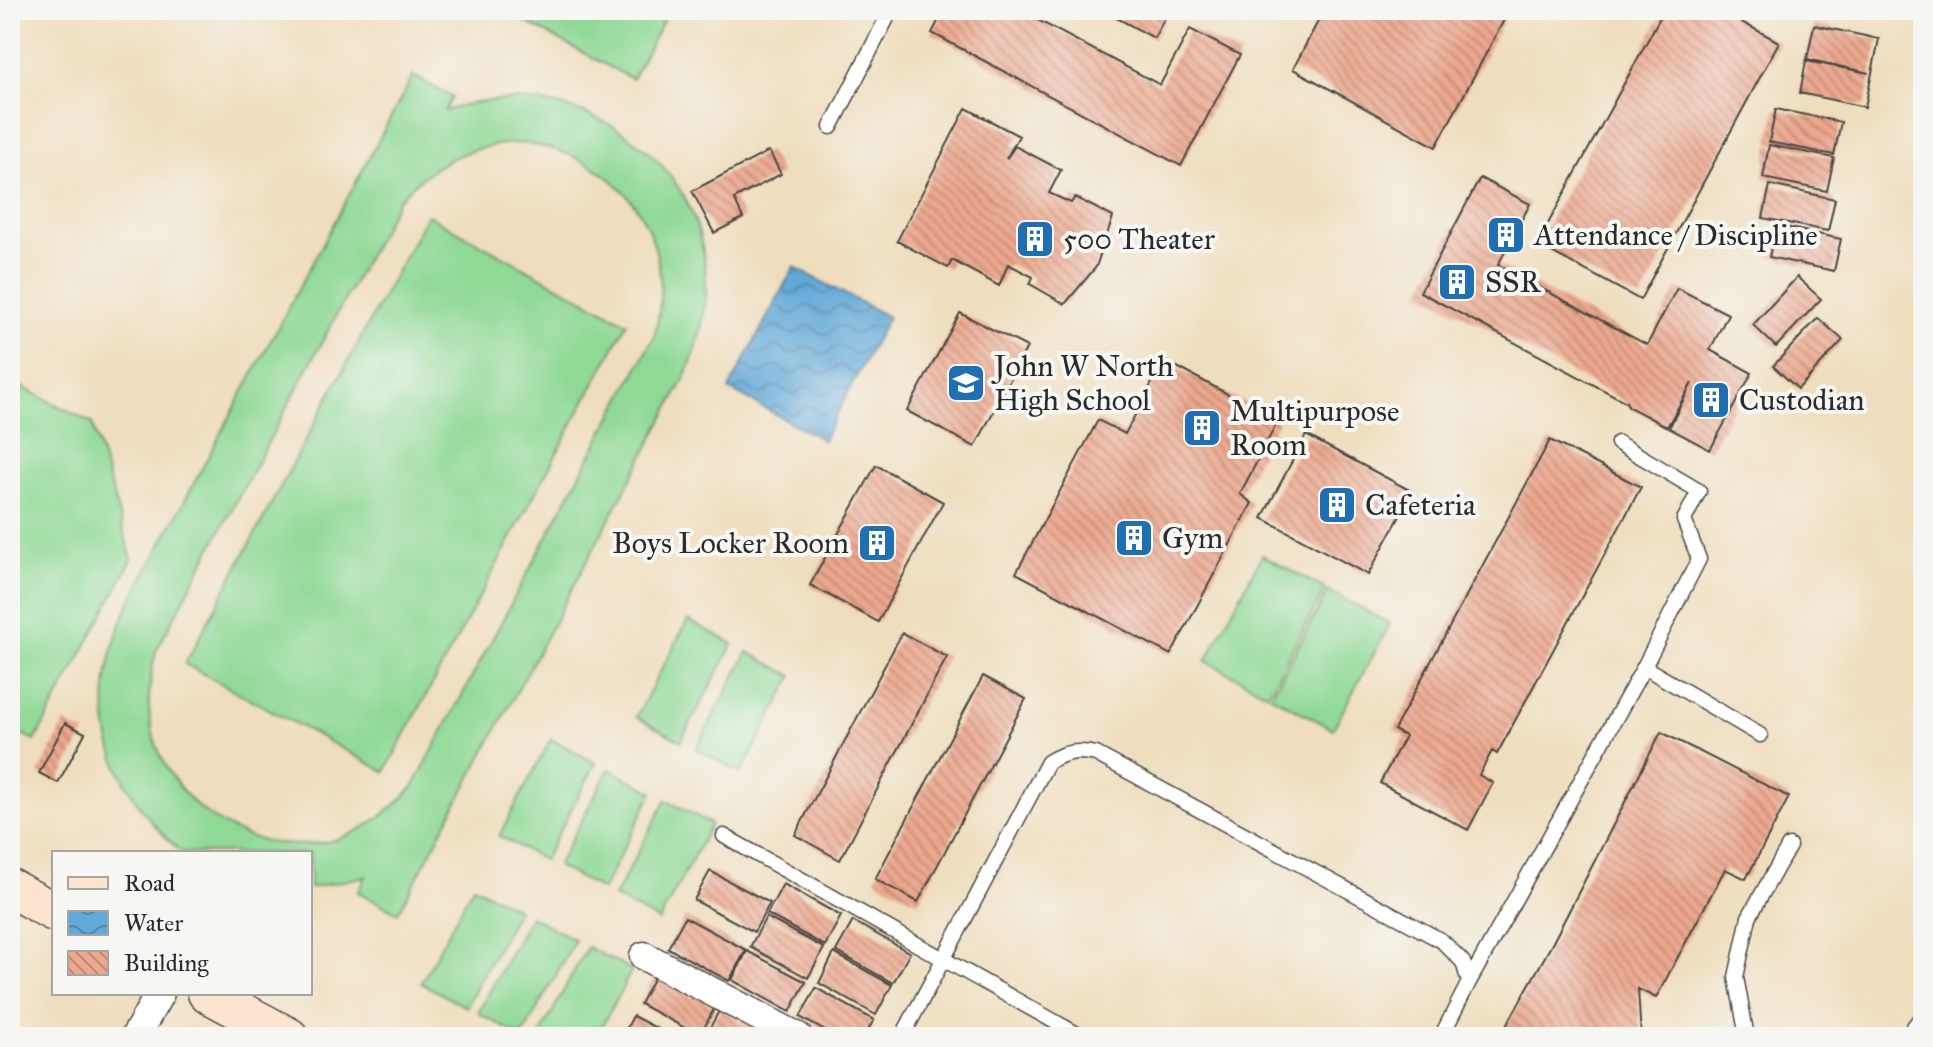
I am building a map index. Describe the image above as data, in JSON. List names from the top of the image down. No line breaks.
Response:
{"places":{"building":["Attendance / Discipline","500 Theater","SSR","Custodian","Multipurpose Room","Cafeteria","Gym","Boys Locker Room"],"school or university":["John W North High School"]},"legend":["Road","Water","Building"]}
